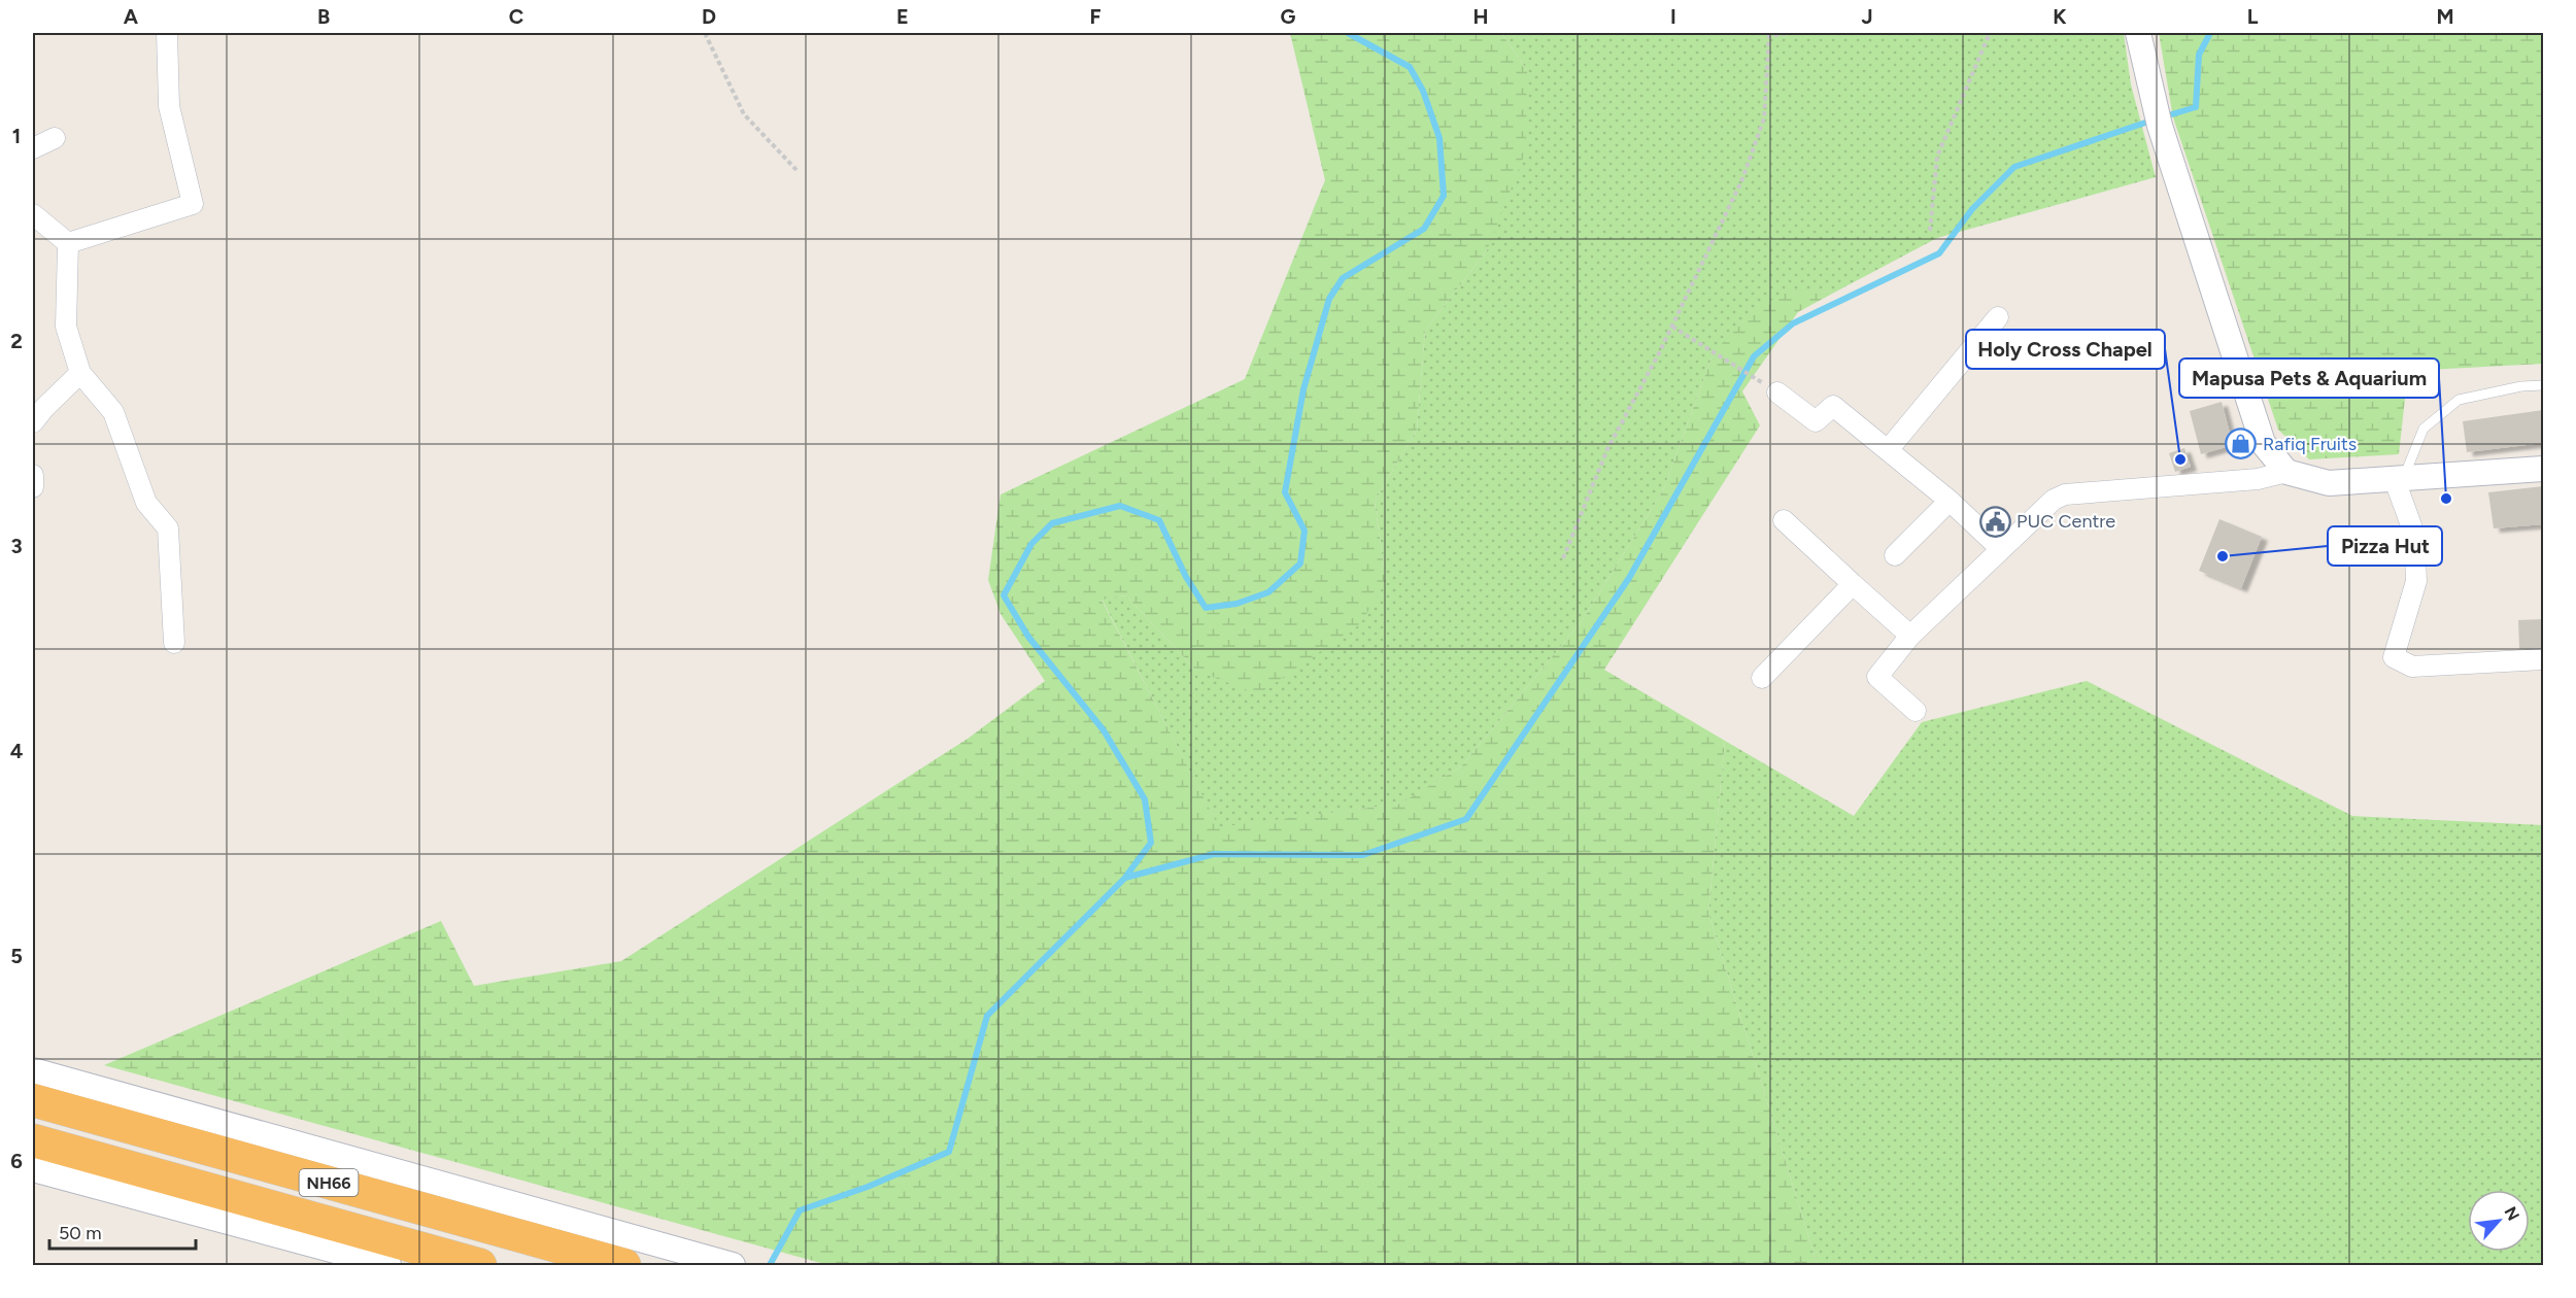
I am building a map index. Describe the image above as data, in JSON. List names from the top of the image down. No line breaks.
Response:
{"streets":{"highway":["NH66"]},"places":{"shop":["Rafiq Fruits"],"other":["Holy Cross Chapel","Mapusa Pets & Aquarium","Pizza Hut"],"public building":["PUC Centre"]},"scale_bar":"50 m","north":"top right","grid":{"columns":["A","B","C","D","E","F","G","H","I","J","K","L","M"],"rows":["1","2","3","4","5","6"]}}
